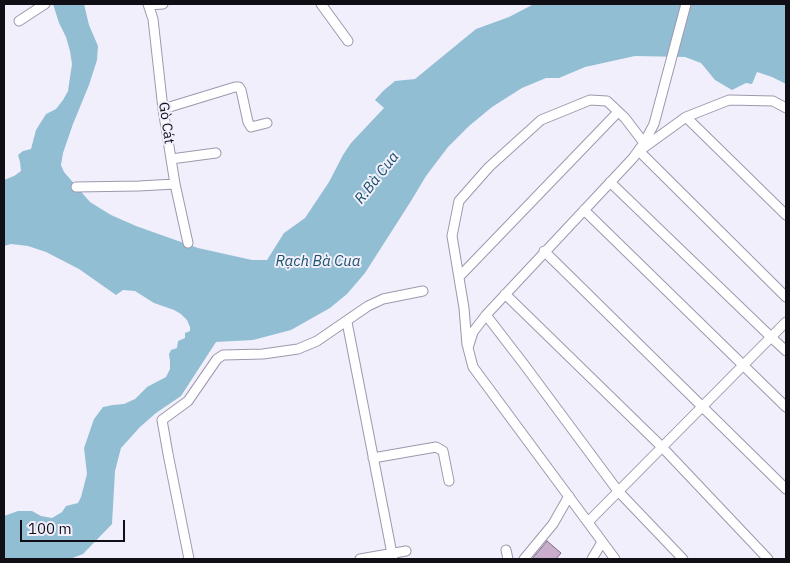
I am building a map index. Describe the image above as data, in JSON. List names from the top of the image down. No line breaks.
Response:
{"streets":{"street":["Gò Cát"]},"water":["R.Bà Cua","Rạch Bà Cua"],"scale_bar":"100 m"}
